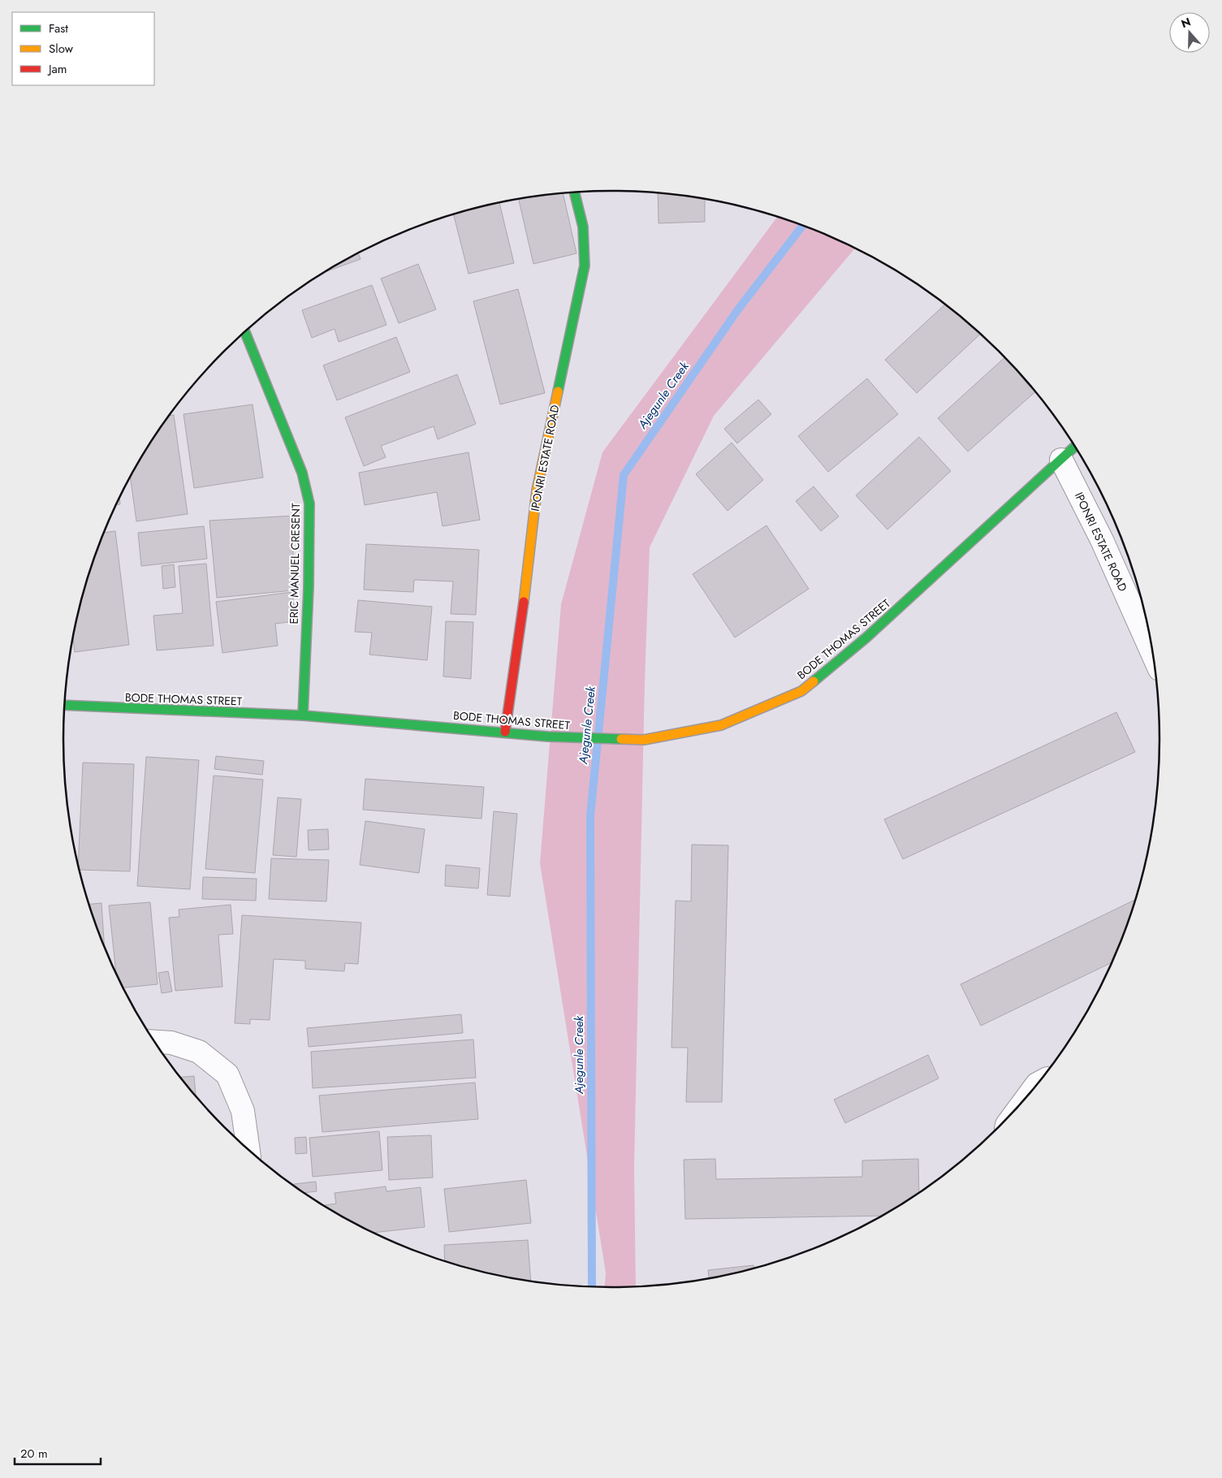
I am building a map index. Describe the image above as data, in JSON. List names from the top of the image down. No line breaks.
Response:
{"streets":{"main road":["IPONRI ESTATE ROAD","ERIC MANUEL CRESENT","BODE THOMAS STREET"]},"crossings":[["IPONRI ESTATE ROAD","BODE THOMAS STREET"],["ERIC MANUEL CRESENT","BODE THOMAS STREET"]],"water":["Ajegunle Creek"],"legend":["Fast","Slow","Jam"],"scale_bar":"20 m","north":"top"}
